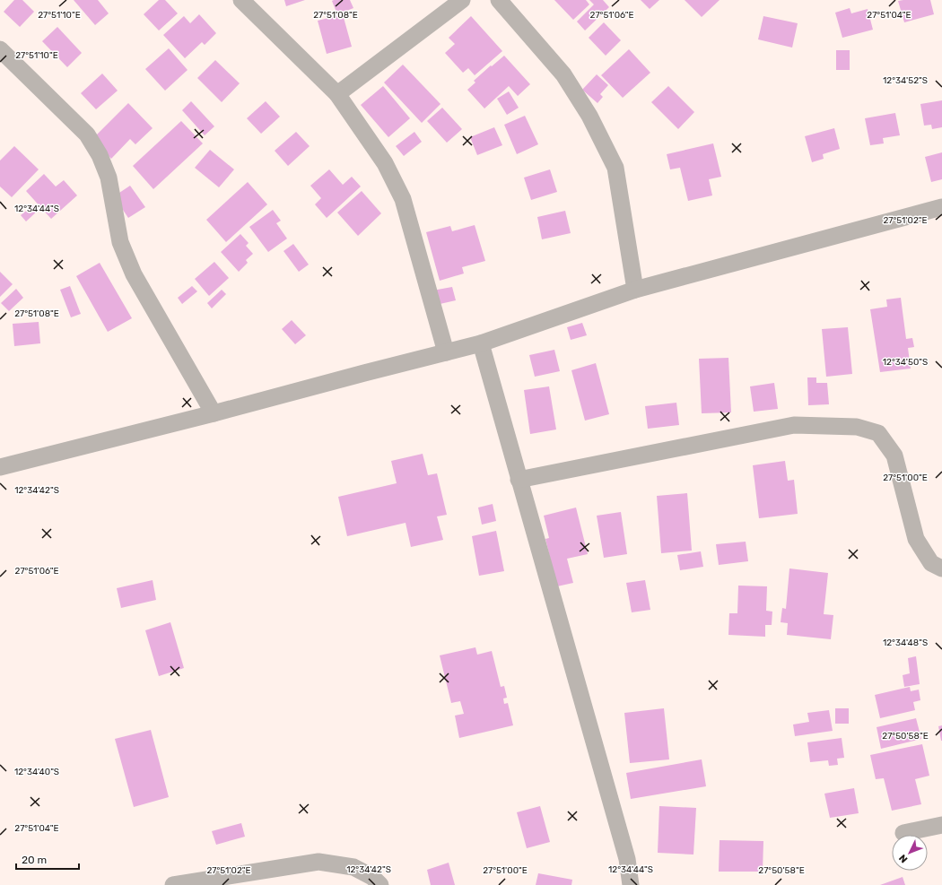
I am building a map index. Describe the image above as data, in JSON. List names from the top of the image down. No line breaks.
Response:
{"scale_bar":"20 m","north":"bottom left","coordinates":["27°51'10\"E","27°51'08\"E","27°51'06\"E","27°51'04\"E","12°34'52\"S","12°34'44\"S","27°51'02\"E","12°34'50\"S","27°51'00\"E","12°34'42\"S","12°34'48\"S","27°50'58\"E","12°34'40\"S"]}
